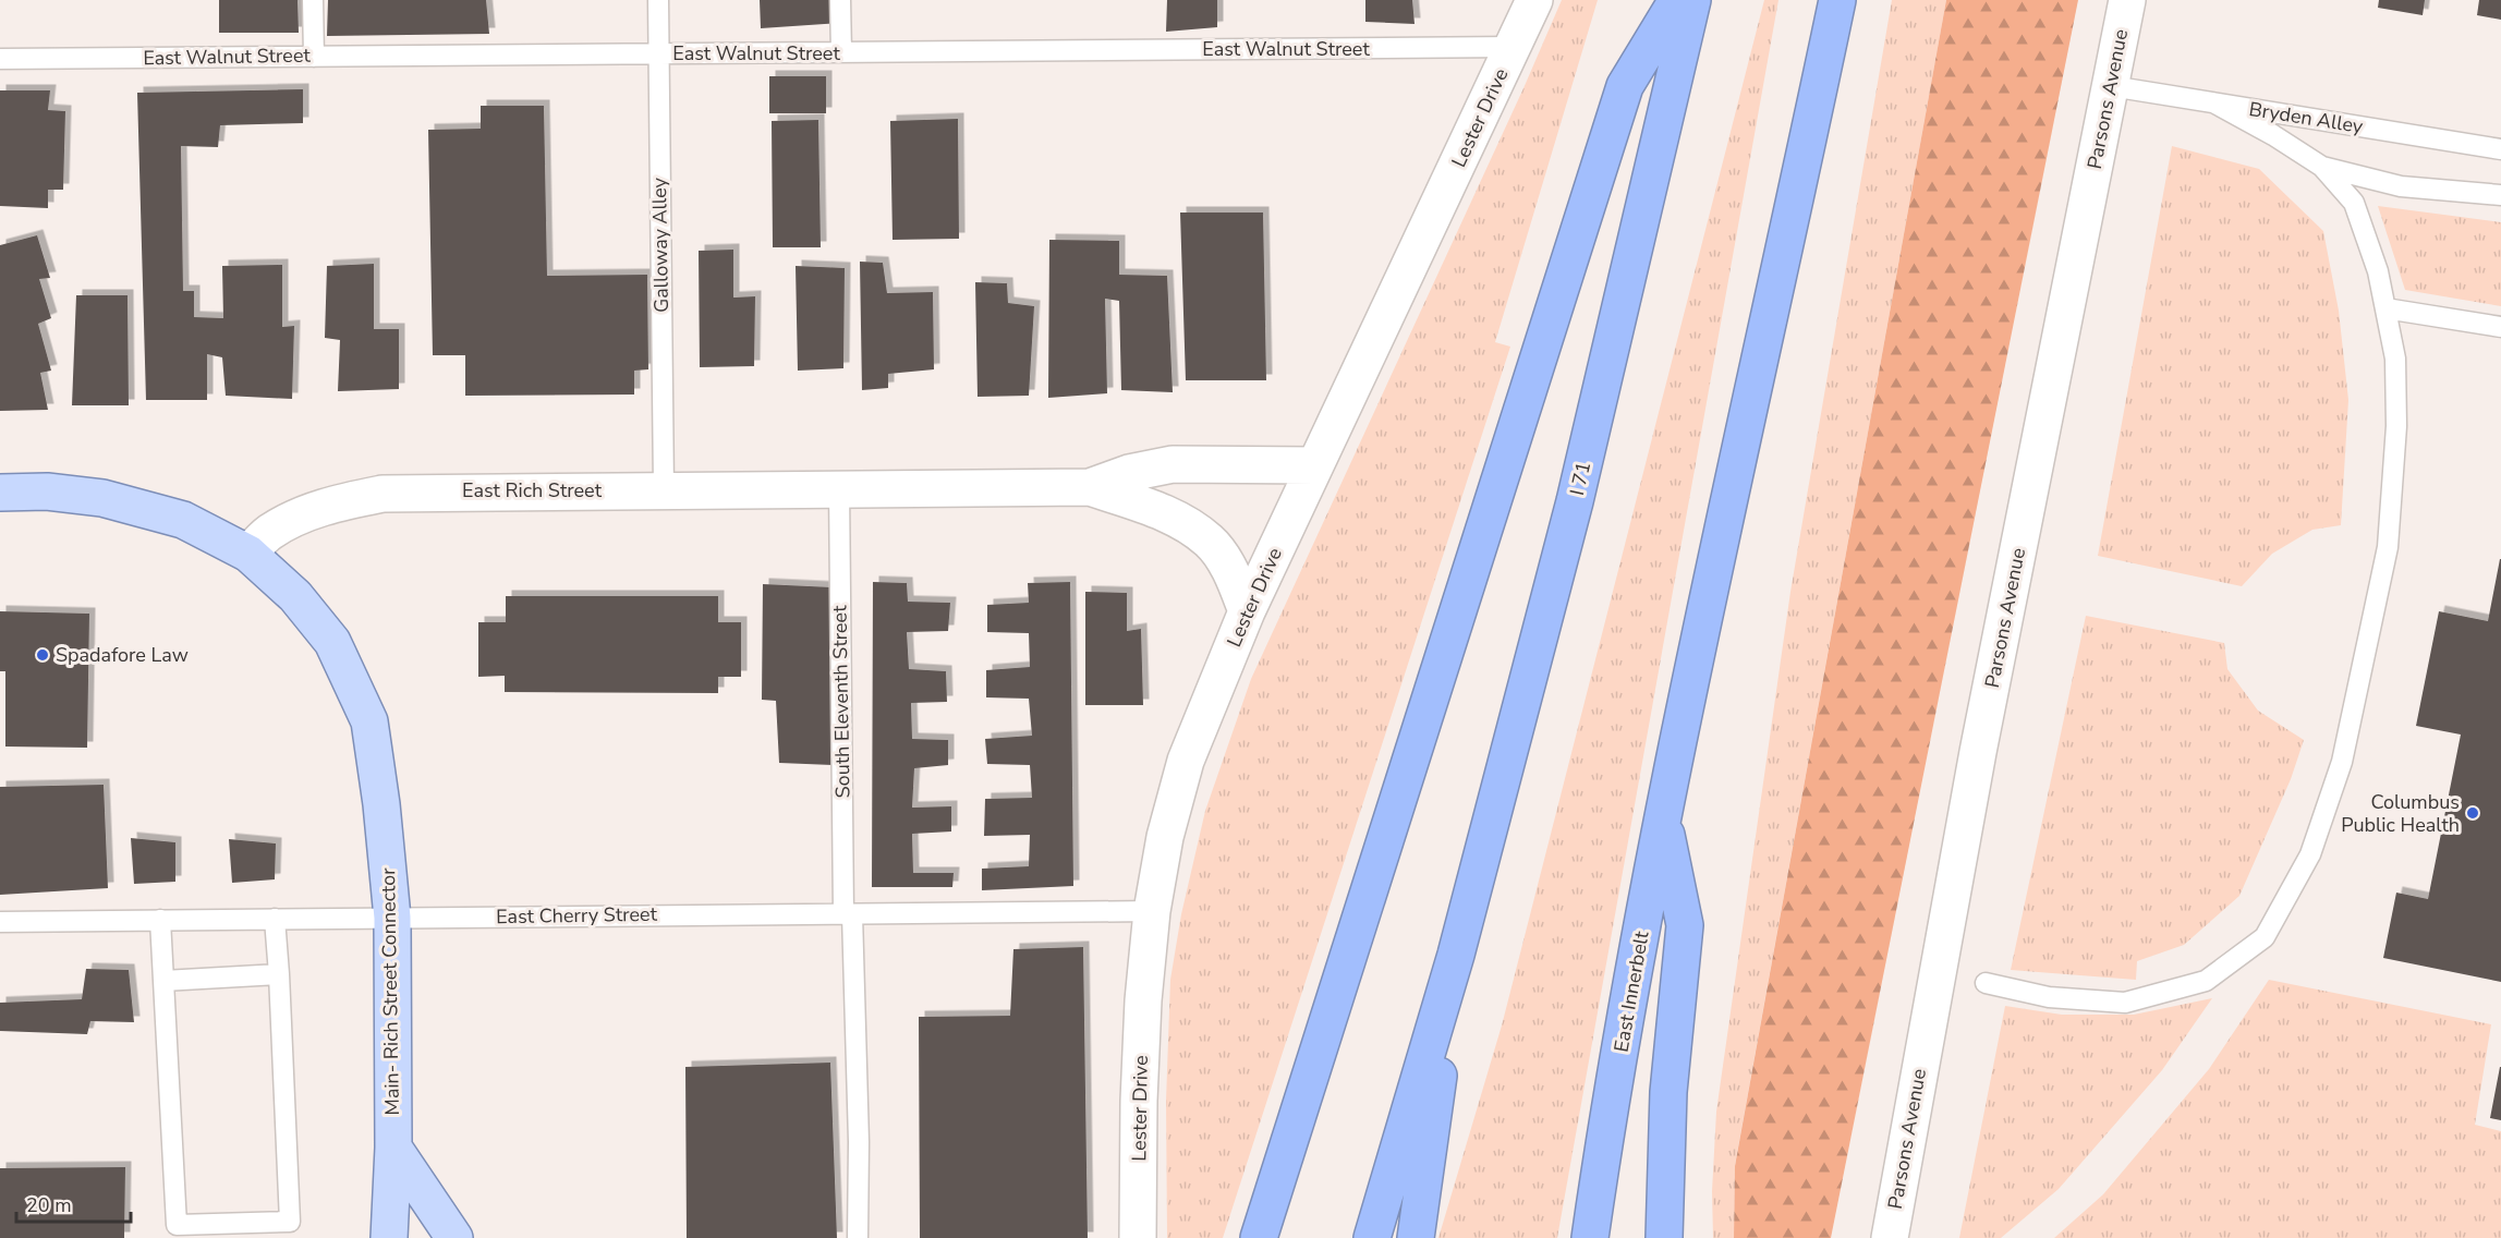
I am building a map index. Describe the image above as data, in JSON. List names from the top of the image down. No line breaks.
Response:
{"streets":{"highway":["I 71","East Innerbelt"],"main road":["Main- Rich Street Connector"],"street":["Parsons Avenue","Lester Drive","East Rich Street"],"lane":["East Walnut Street","Bryden Alley","Galloway Alley","South Eleventh Street","East Cherry Street"]},"crossings":[["East Walnut Street","Lester Drive"],["East Walnut Street","Galloway Alley"],["Parsons Avenue","Bryden Alley"],["Lester Drive","East Rich Street"],["Lester Drive","East Cherry Street"],["Galloway Alley","East Rich Street"],["East Rich Street","South Eleventh Street"],["East Rich Street","Main- Rich Street Connector"],["South Eleventh Street","East Cherry Street"],["East Cherry Street","Main- Rich Street Connector"]],"places":["Spadafore Law","Columbus Public Health"],"scale_bar":"20 m"}
